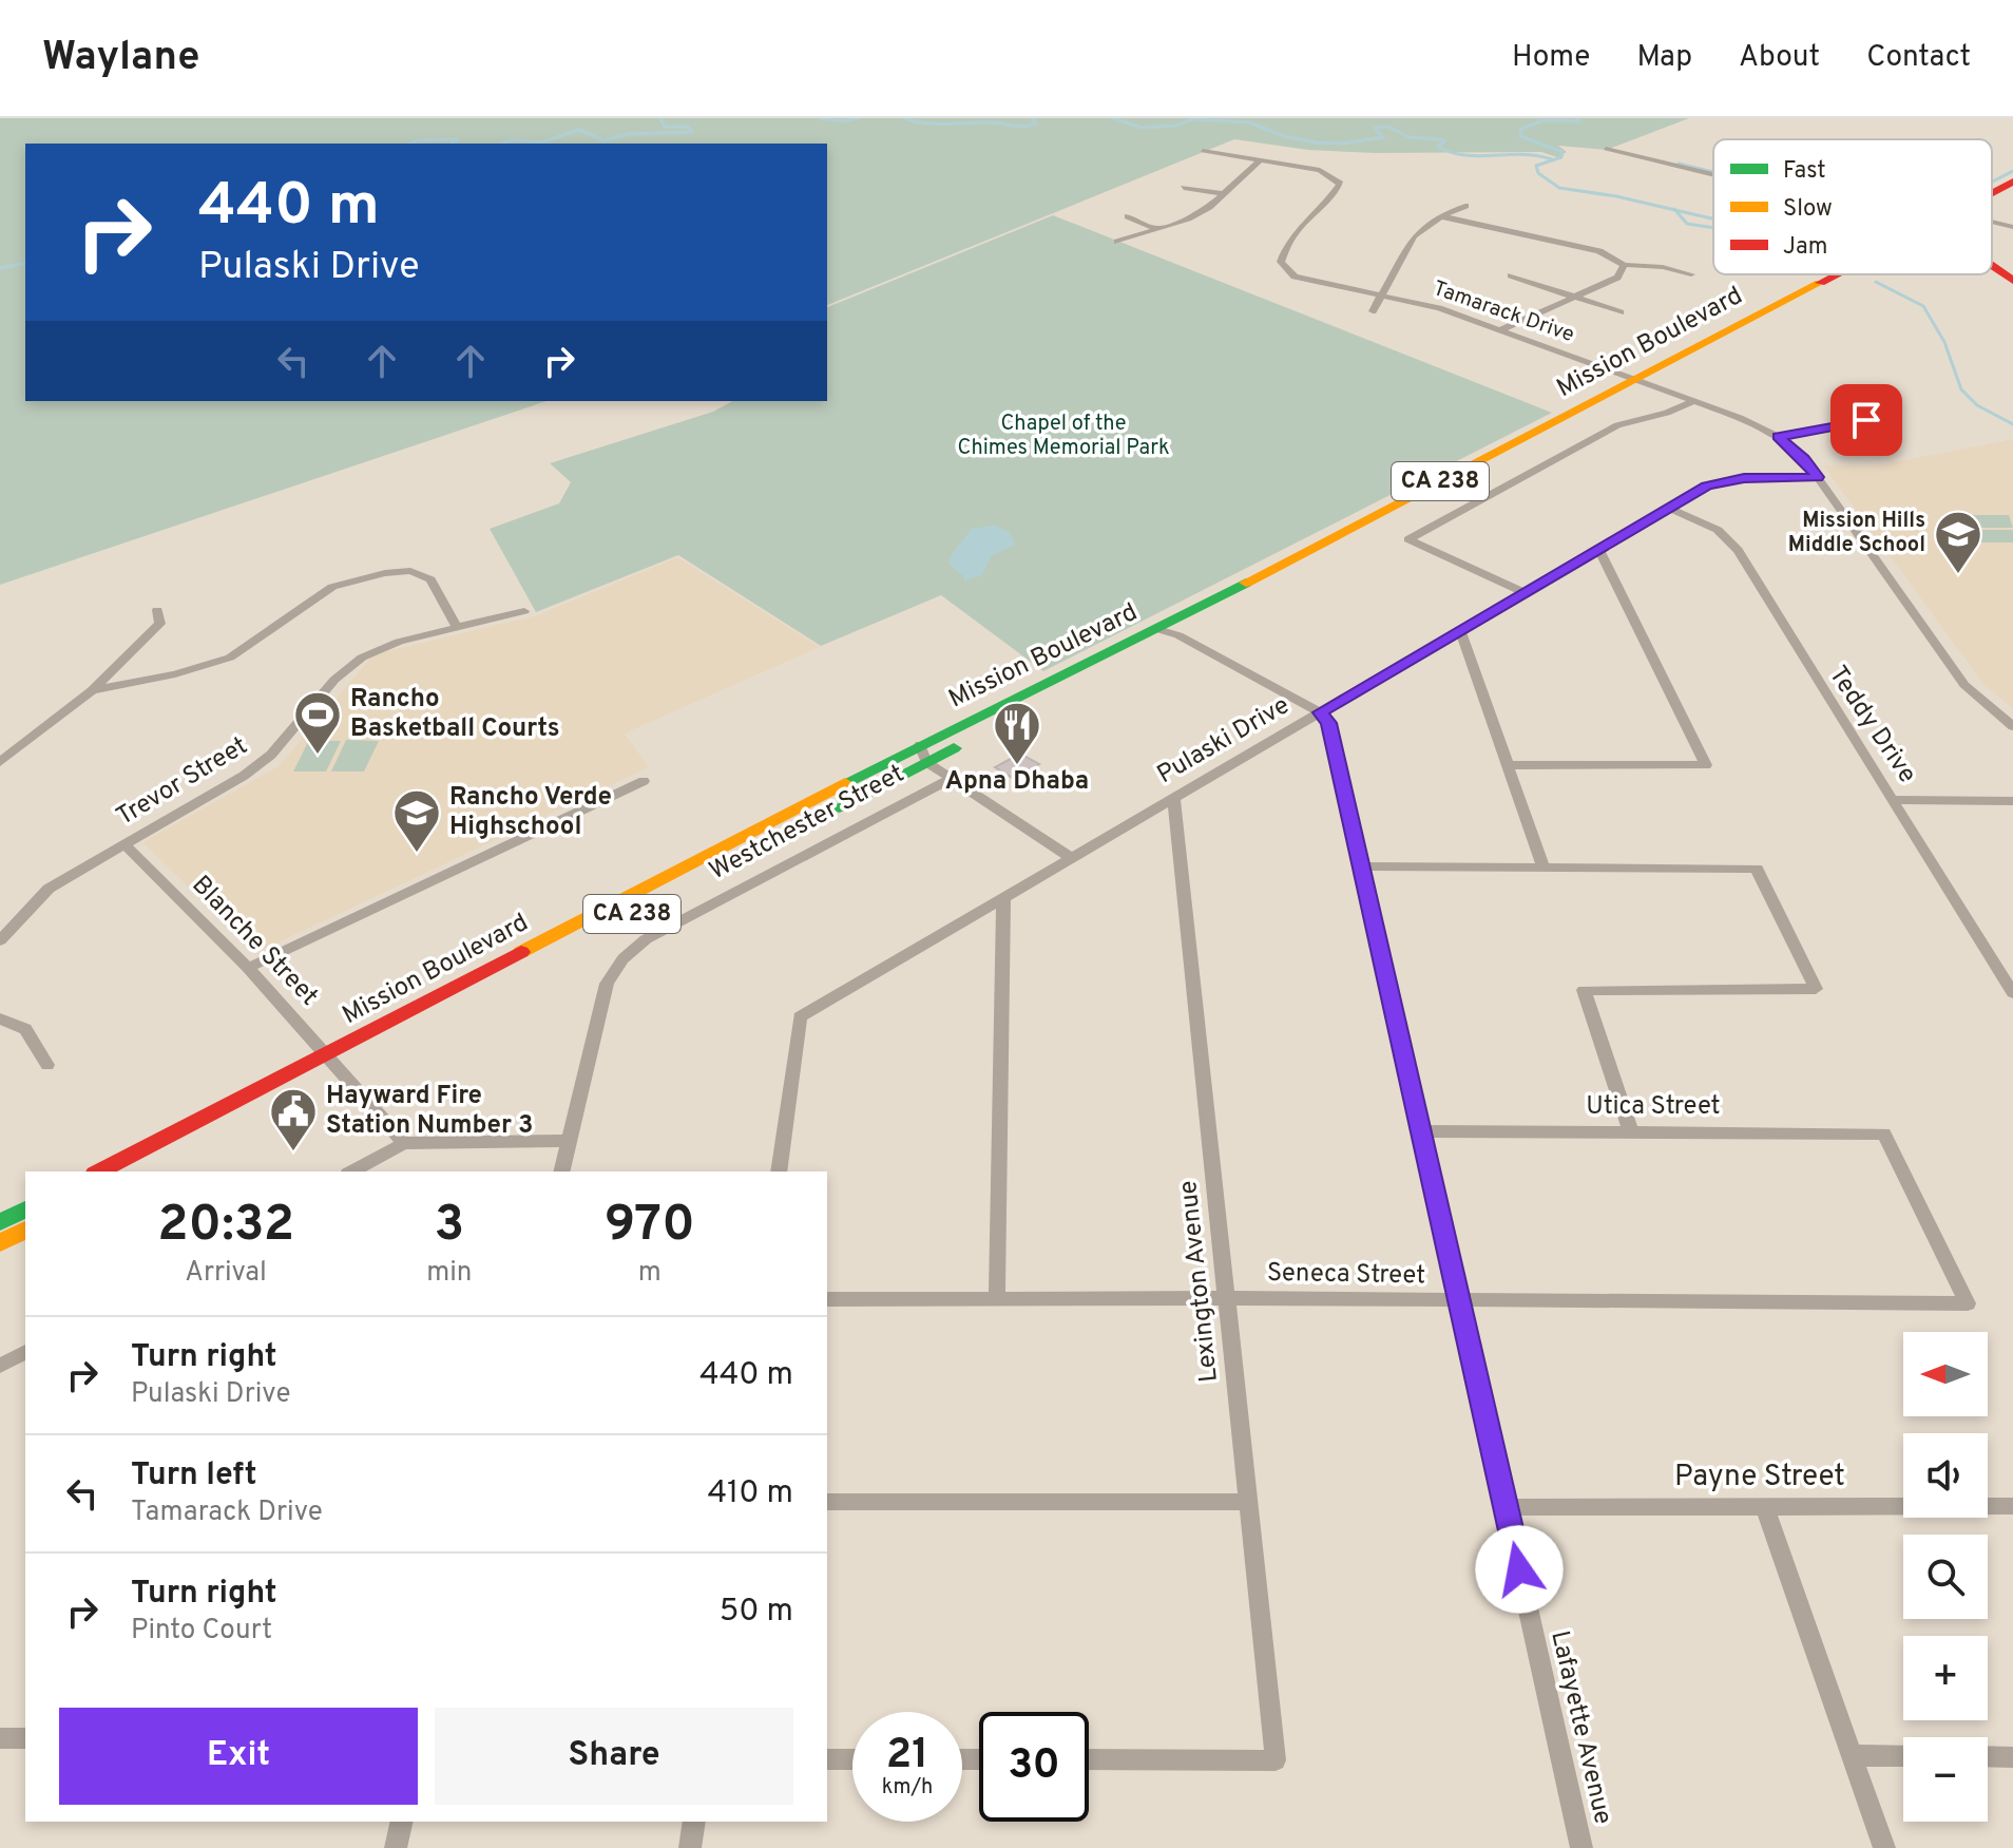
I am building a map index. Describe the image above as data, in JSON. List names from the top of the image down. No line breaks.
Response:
{"streets":{"main road":["Mission Boulevard","CA 238"],"street":["Tamarack Drive","Teddy Drive","Pulaski Drive","Trevor Street","Westchester Street","Blanche Street","Utica Street","Seneca Street","Lexington Avenue","Payne Street","Lafayette Avenue"]},"crossings":[["Tamarack Drive","Mission Boulevard"],["Tamarack Drive","Pulaski Drive"],["Mission Boulevard","Blanche Street"],["Teddy Drive","Pulaski Drive"],["Pulaski Drive","Lexington Avenue"],["Pulaski Drive","Lafayette Avenue"],["Trevor Street","Blanche Street"],["Utica Street","Seneca Street"],["Utica Street","Lafayette Avenue"],["Seneca Street","Lexington Avenue"],["Seneca Street","Lafayette Avenue"],["Payne Street","Lafayette Avenue"]],"parks":["Chapel of the Chimes Memorial Park"],"places":{"school or university":["Mission Hills Middle School","Rancho Verde Highschool"],"sports":["Rancho Basketball Courts"],"restaurant":["Apna Dhaba"],"public building":["Hayward Fire Station Number 3"]},"legend":["Fast","Slow","Jam"],"north":"left","page":{"header":"Waylane","nav":["Home","Map","About","Contact"],"turn":["440 m","Pulaski Drive"],"eta":["20:32","Arrival","3","min","970","m"],"list":[{"name":"Turn right","note":"Pulaski Drive","value":"440 m"},{"name":"Turn left","note":"Tamarack Drive","value":"410 m"},{"name":"Turn right","note":"Pinto Court","value":"50 m"}],"map_buttons":["+","−"],"buttons":["Exit","Share"],"speed":"21 km/h","limit":"30"}}
